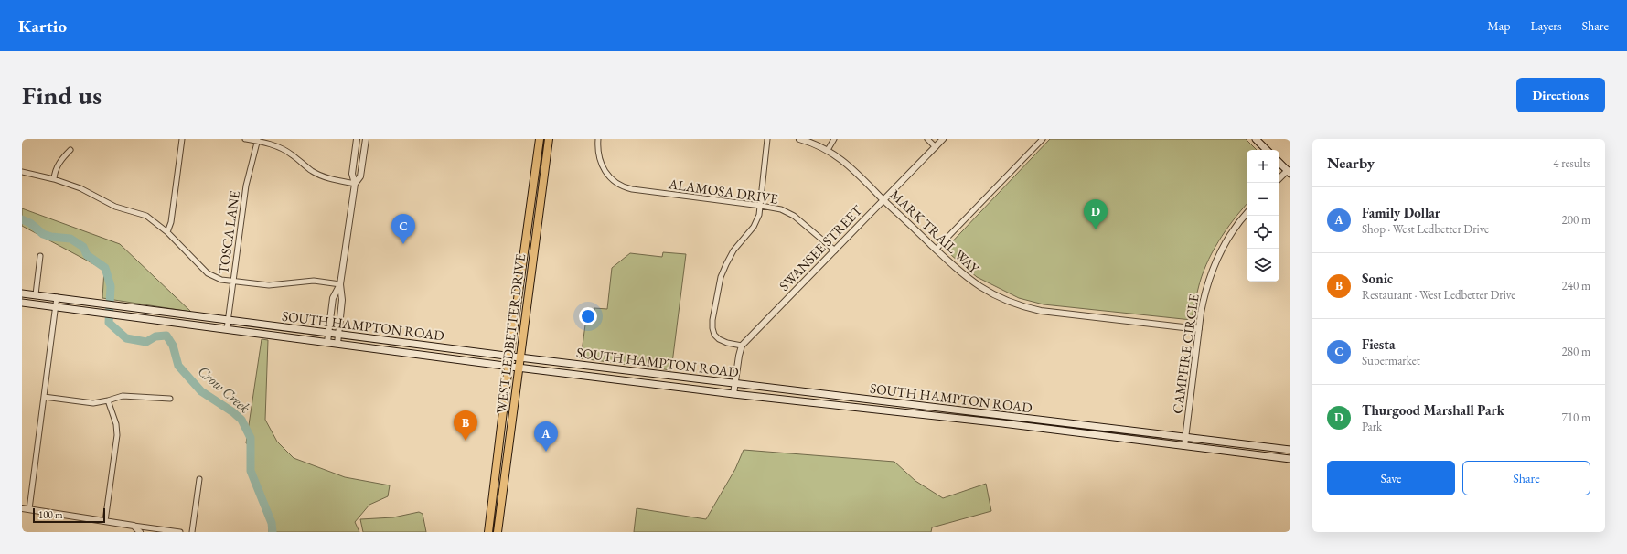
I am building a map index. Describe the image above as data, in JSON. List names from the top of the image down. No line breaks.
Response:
{"streets":{"main road":["SOUTH HAMPTON ROAD","WEST LEDBETTER DRIVE"],"street":["ALAMOSA DRIVE","MARK TRAIL WAY","TOSCA LANE","SWANSEE STREET","CAMPFIRE CIRCLE"]},"crossings":[["ALAMOSA DRIVE","SWANSEE STREET"],["MARK TRAIL WAY","SWANSEE STREET"],["MARK TRAIL WAY","CAMPFIRE CIRCLE"],["TOSCA LANE","SOUTH HAMPTON ROAD"],["SOUTH HAMPTON ROAD","WEST LEDBETTER DRIVE"],["SOUTH HAMPTON ROAD","CAMPFIRE CIRCLE"]],"water":["Crow Creek"],"scale_bar":"100 m","page":{"header":"Kartio","nav":["Map","Layers","Share"],"buttons":["Directions",["Save","Share"]],"title":"Find us","heading":["Nearby","4 results"],"map_buttons":["+","−"],"list":[{"mark":"A","name":"Family Dollar","note":"Shop · West Ledbetter Drive","value":"200 m"},{"mark":"B","name":"Sonic","note":"Restaurant · West Ledbetter Drive","value":"240 m"},{"mark":"C","name":"Fiesta","note":"Supermarket","value":"280 m"},{"mark":"D","name":"Thurgood Marshall Park","note":"Park","value":"710 m"}],"pins":["D","C","B","A"],"scale":"100 m"}}
